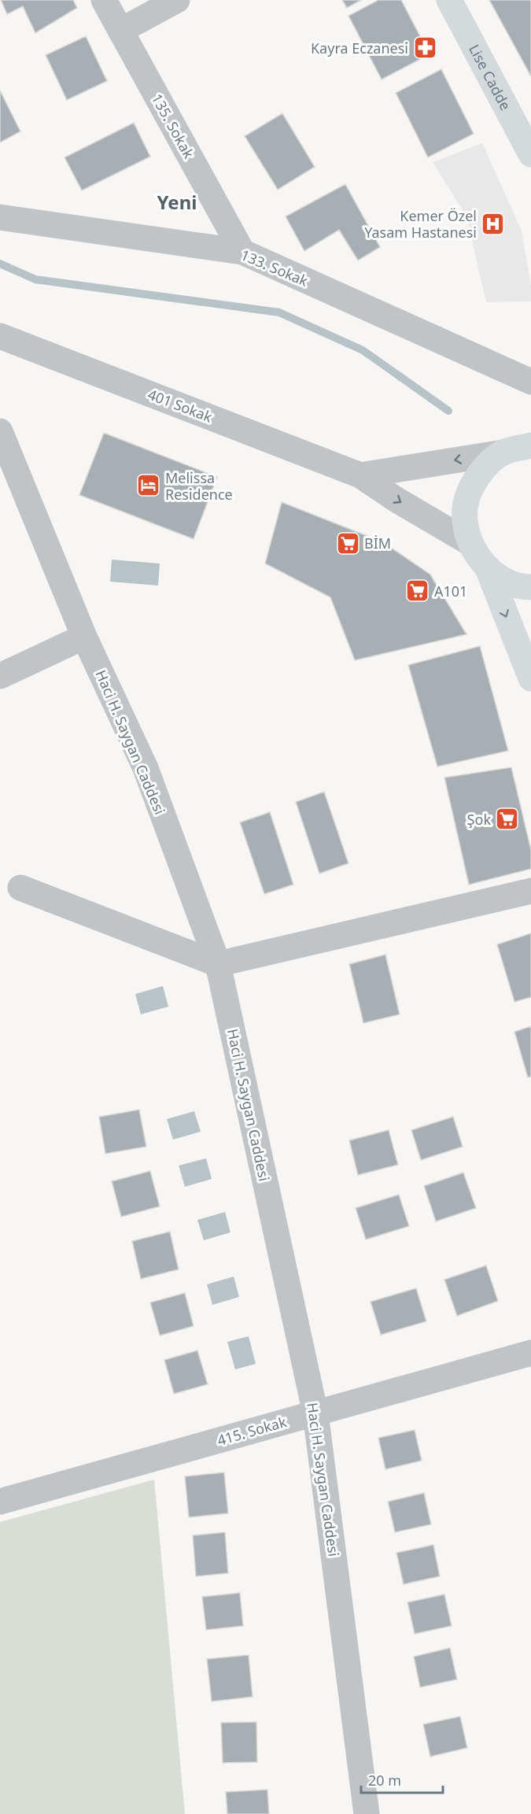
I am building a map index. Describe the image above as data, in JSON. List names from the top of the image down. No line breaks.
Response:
{"streets":{"main road":["Lise Cadde"],"street":["135. Sokak","133. Sokak","401 Sokak","Haci H. Saygan Caddesi","415. Sokak"]},"crossings":[["135. Sokak","133. Sokak"],["Haci H. Saygan Caddesi","415. Sokak"]],"districts":["Yeni"],"places":{"pharmacy":["Kayra Eczanesi"],"hospital":["Kemer Özel Yasam Hastanesi"],"hotel":["Melissa Residence"],"supermarket":["BİM","A101","Şok"]},"scale_bar":"20 m"}
